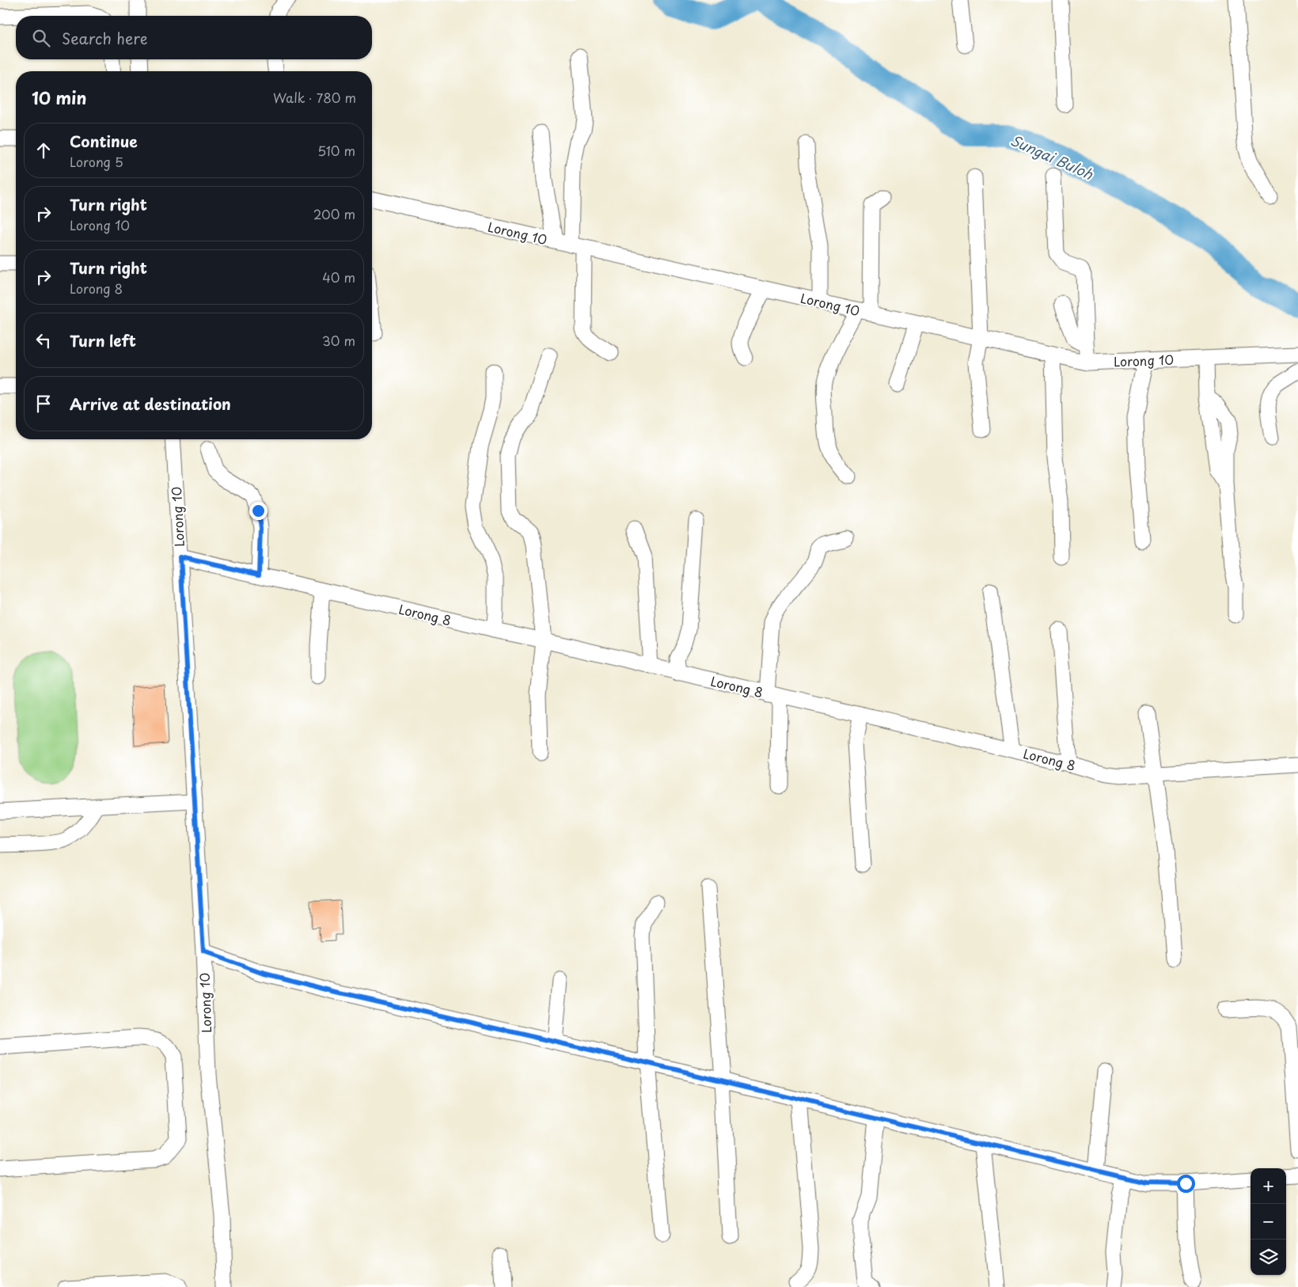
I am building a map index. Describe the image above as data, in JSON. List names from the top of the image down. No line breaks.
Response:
{"streets":{"street":["Lorong 10","Lorong 8"]},"crossings":[["Lorong 10","Lorong 8"]],"water":["Sungai Buloh"],"page":{"search":"Search here","heading":["10 min","Walk · 780 m"],"list":[["Continue","Lorong 5","510 m"],["Turn right","Lorong 10","200 m"],["Turn right","Lorong 8","40 m"],["Turn left","30 m"],"Arrive at destination"],"map_buttons":["+","−"]}}
